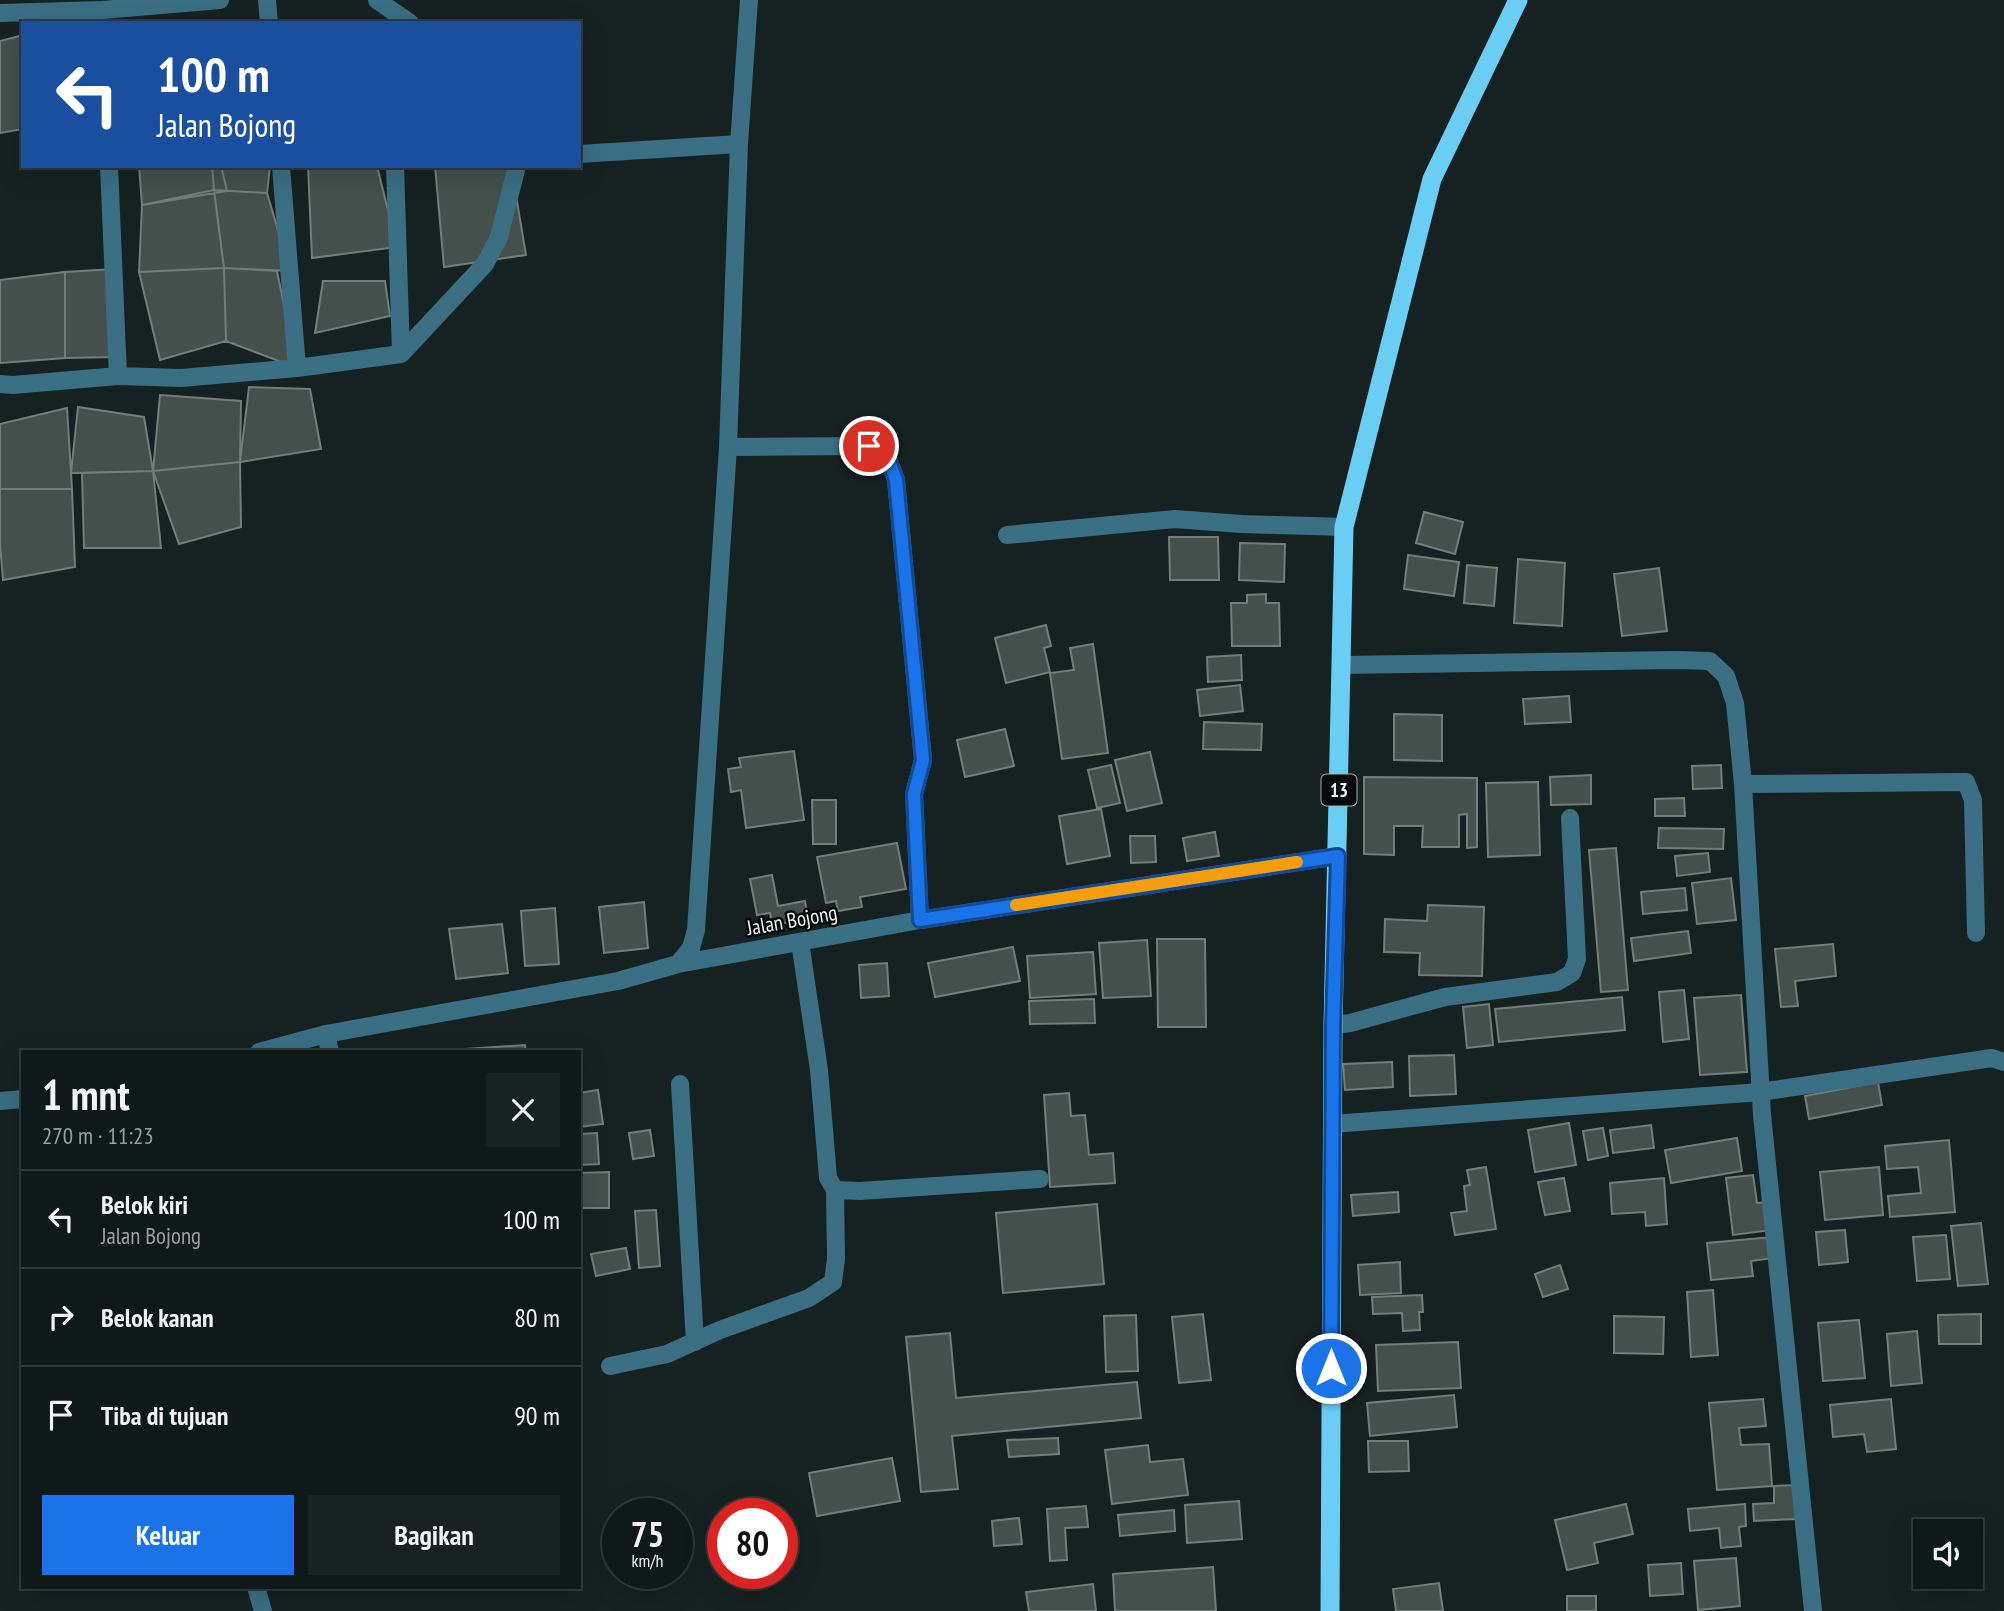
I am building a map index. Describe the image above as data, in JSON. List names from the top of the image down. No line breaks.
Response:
{"streets":{"highway":["13"],"street":["Jalan Bojong"]},"crossings":[["13","Jalan Bojong"]],"page":{"turn":["100 m","Jalan Bojong"],"heading":["1 mnt","270 m · 11:23"],"list":[{"name":"Belok kiri","note":"Jalan Bojong","value":"100 m"},{"name":"Belok kanan","value":"80 m"},{"name":"Tiba di tujuan","value":"90 m"}],"buttons":["Keluar","Bagikan"],"speed":"75 km/h","limit":"80"}}
